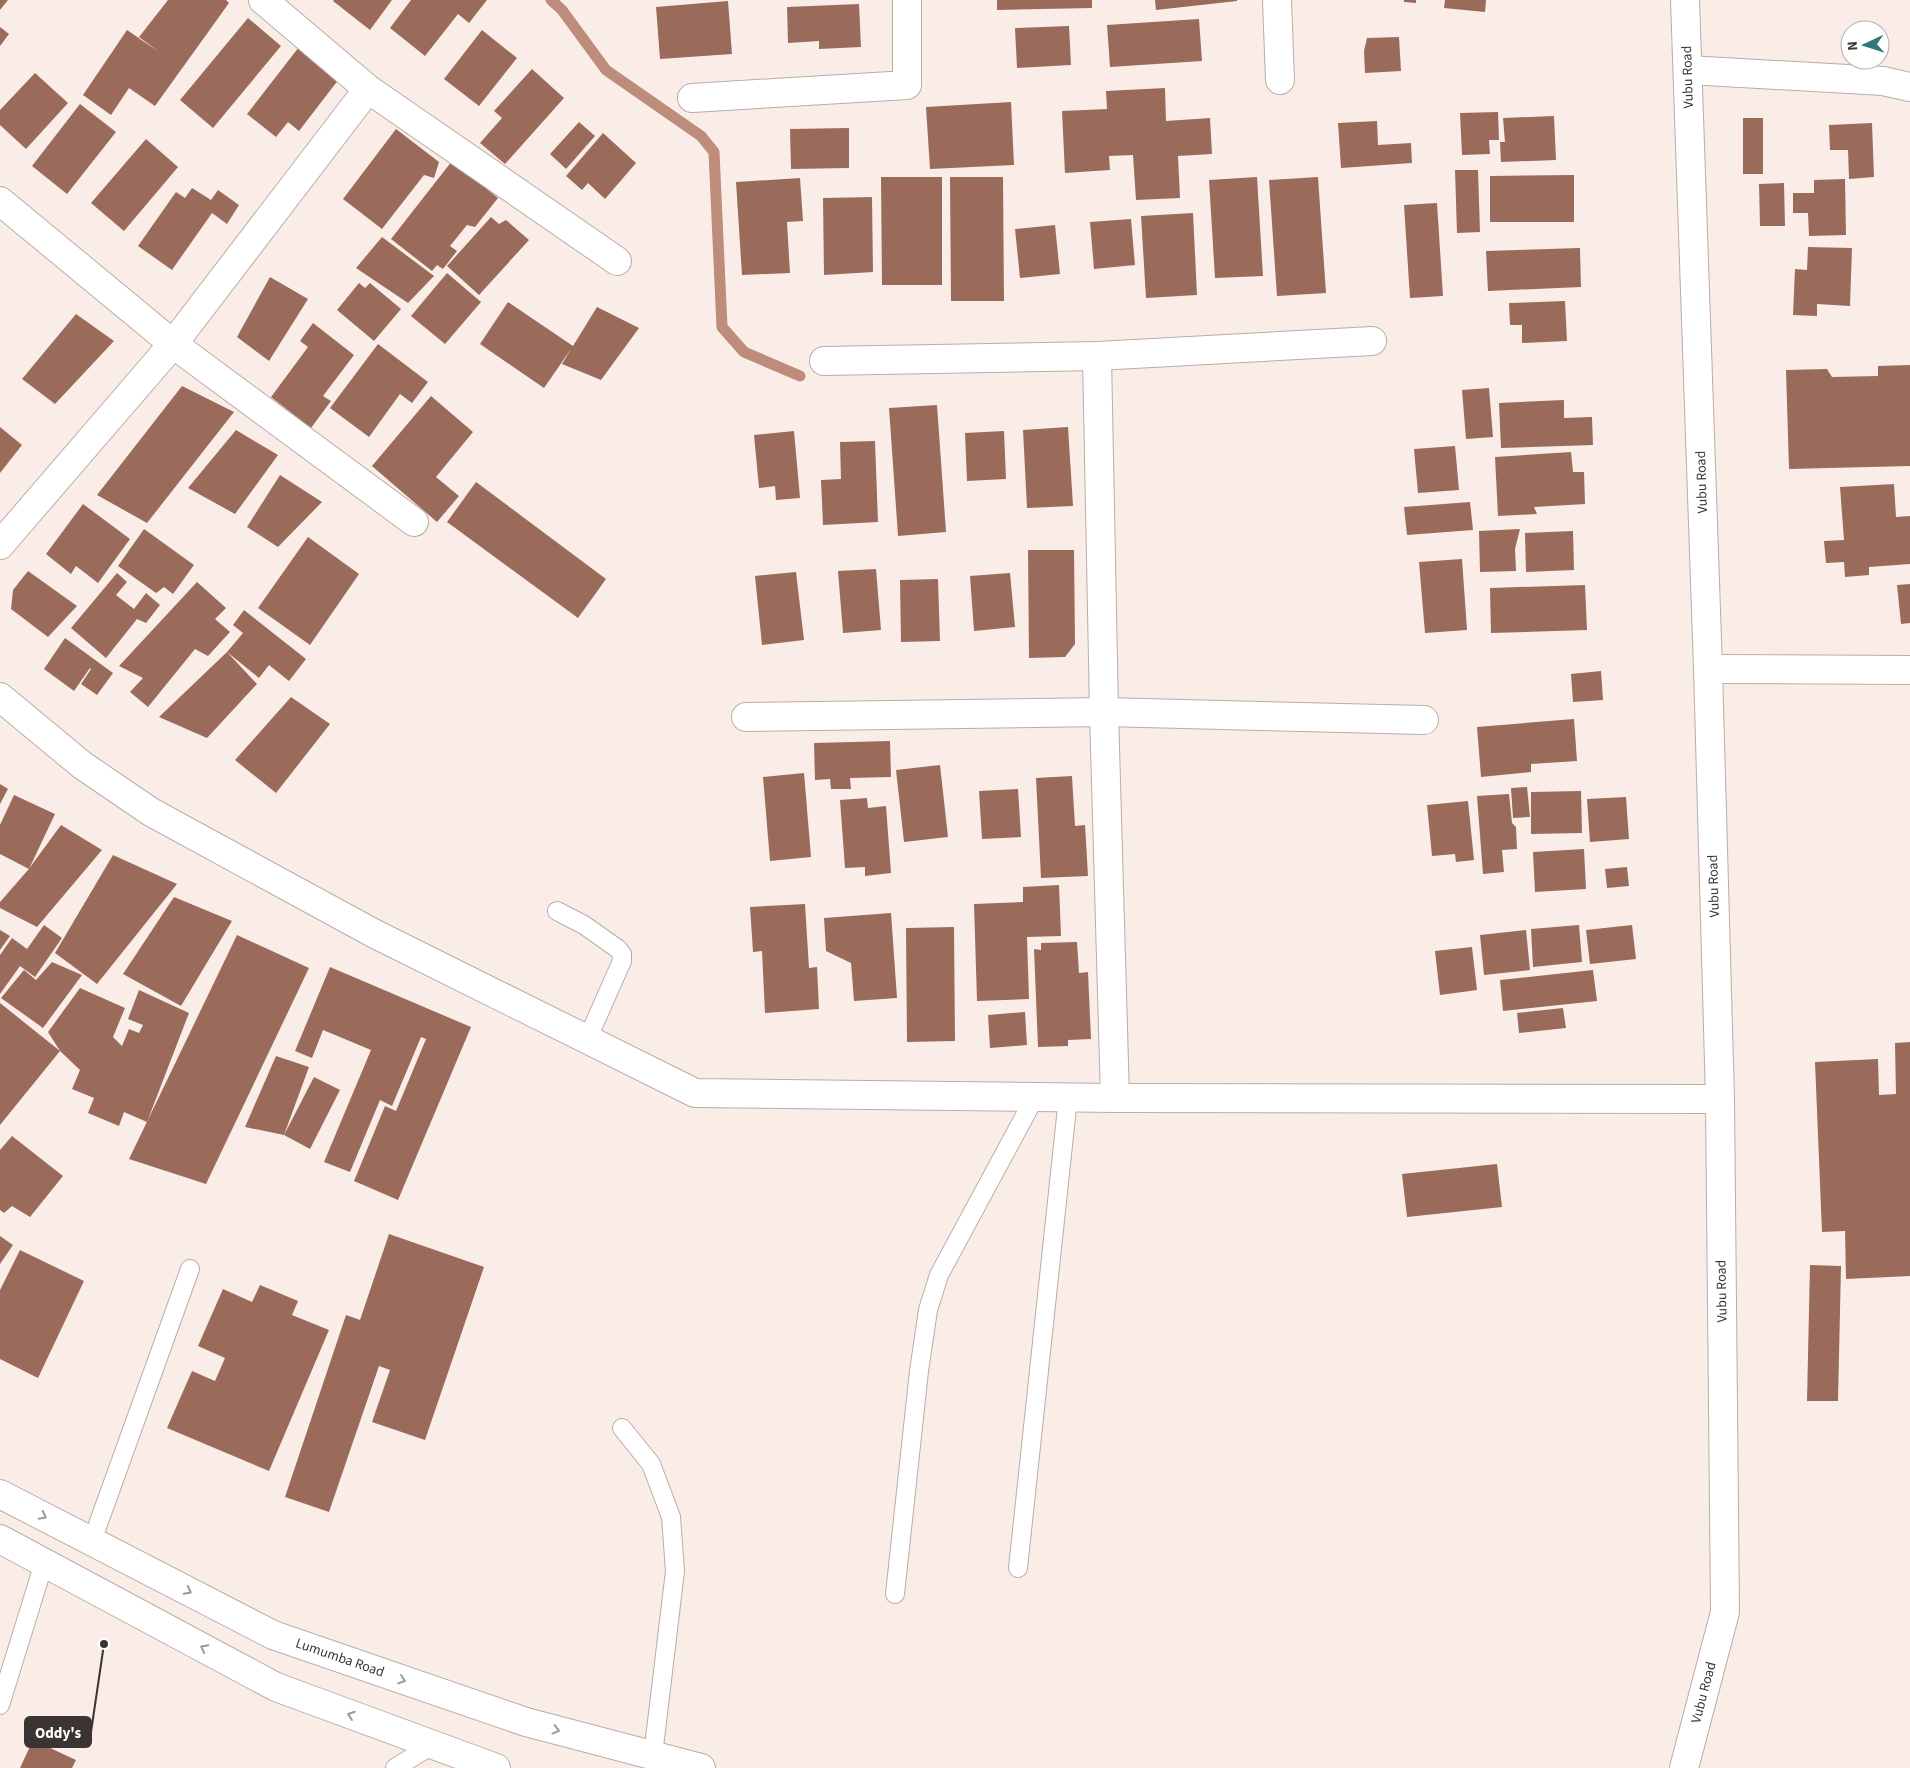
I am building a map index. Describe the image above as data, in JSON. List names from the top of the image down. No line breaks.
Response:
{"streets":{"street":["Vubu Road","Lumumba Road"]},"places":["Oddy's"],"north":"left"}
